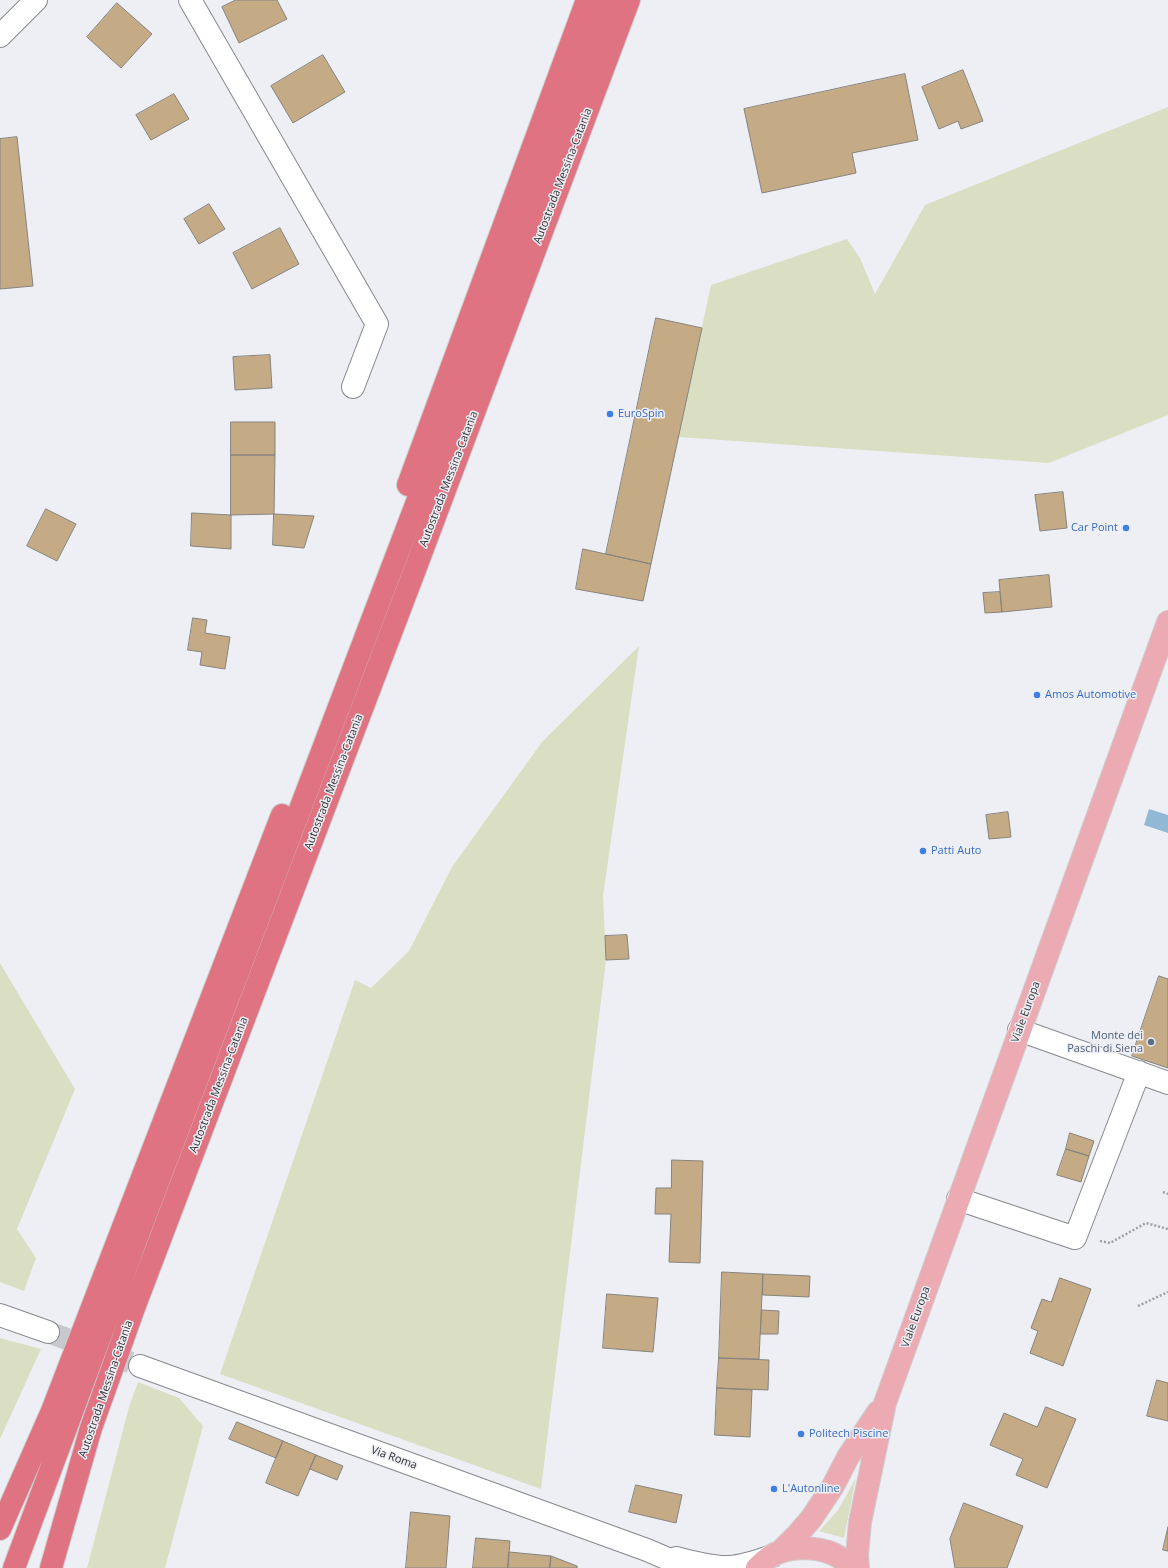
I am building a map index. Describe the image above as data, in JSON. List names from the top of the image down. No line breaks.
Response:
{"streets":{"highway":["Autostrada Messina-Catania"],"main road":["Viale Europa"],"street":["Via Roma"]},"places":["EuroSpin","Car Point","Amos Automotive","Patti Auto","Monte dei Paschi di Siena","Politech Piscine","L'Autonline"]}
